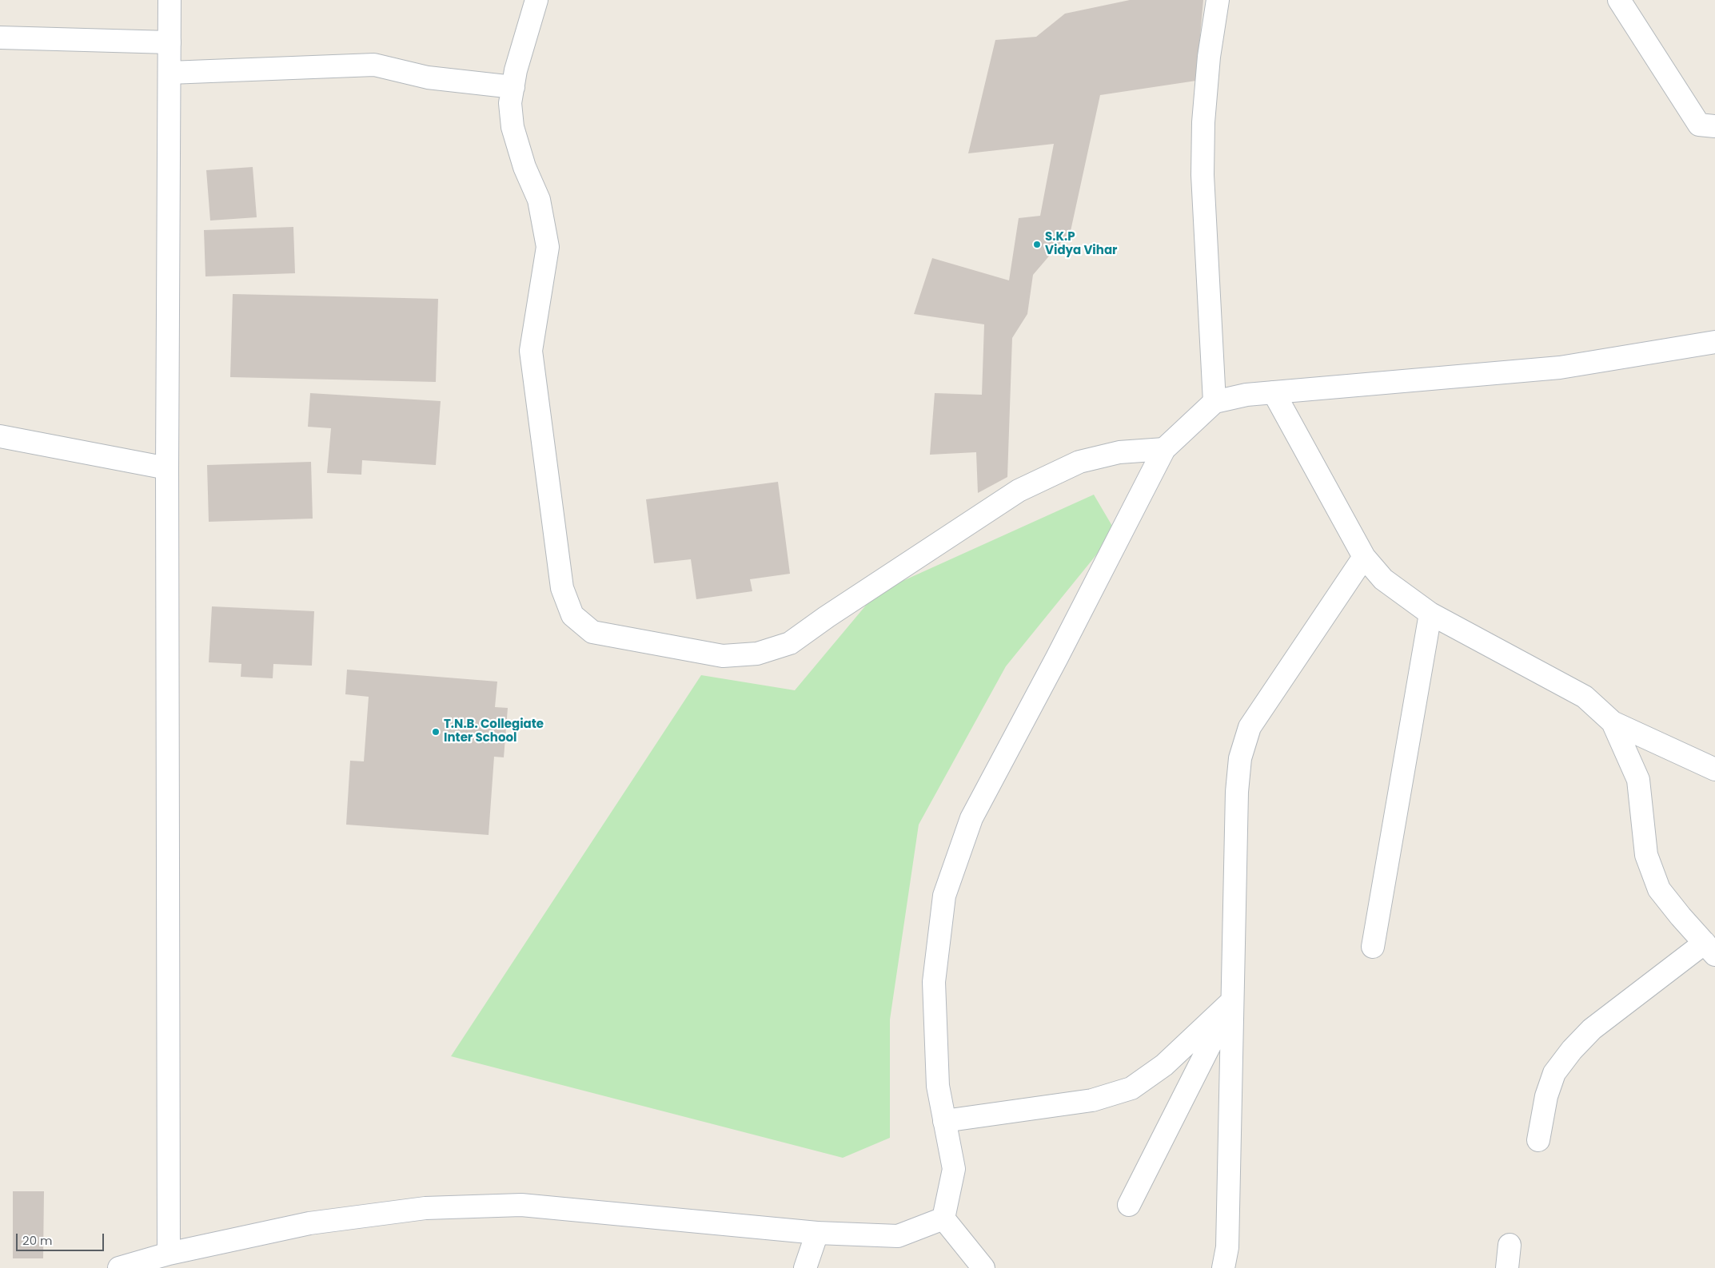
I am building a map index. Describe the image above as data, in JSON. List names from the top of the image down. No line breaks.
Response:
{"places":["S.K.P Vidya Vihar","T.N.B. Collegiate Inter School"],"scale_bar":"20 m"}
